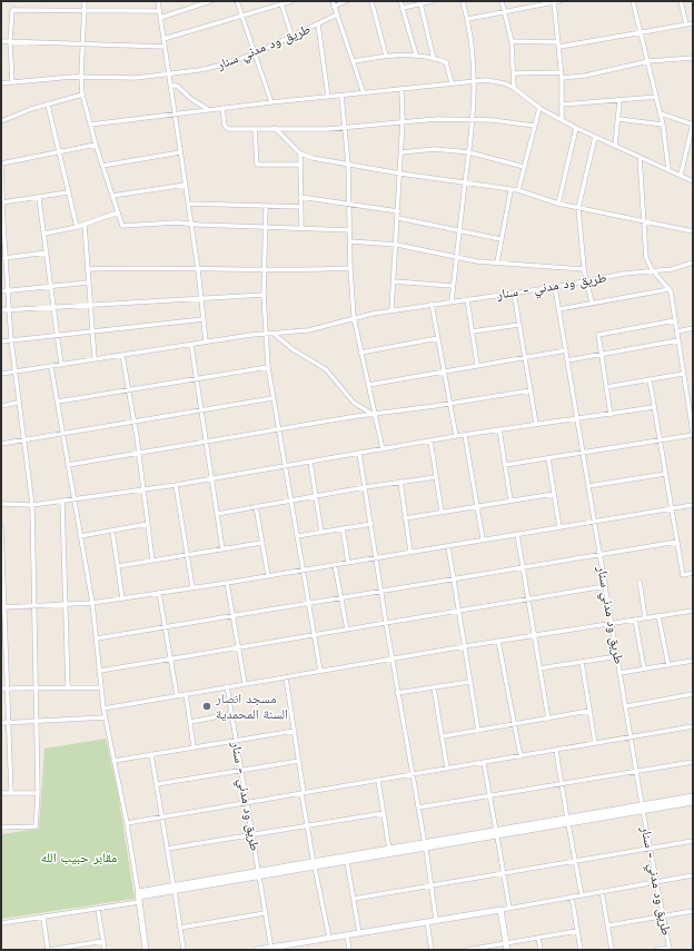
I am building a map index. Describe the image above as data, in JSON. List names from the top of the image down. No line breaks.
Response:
{"streets":{"street":["طريق ود مدني سنار","طريق ود مدني - سنار"]},"crossings":[["طريق ود مدني سنار","طريق ود مدني - سنار"]],"parks":["مقابر حبيب الله"],"places":["مسجد انصار السنة المحمدية"]}
